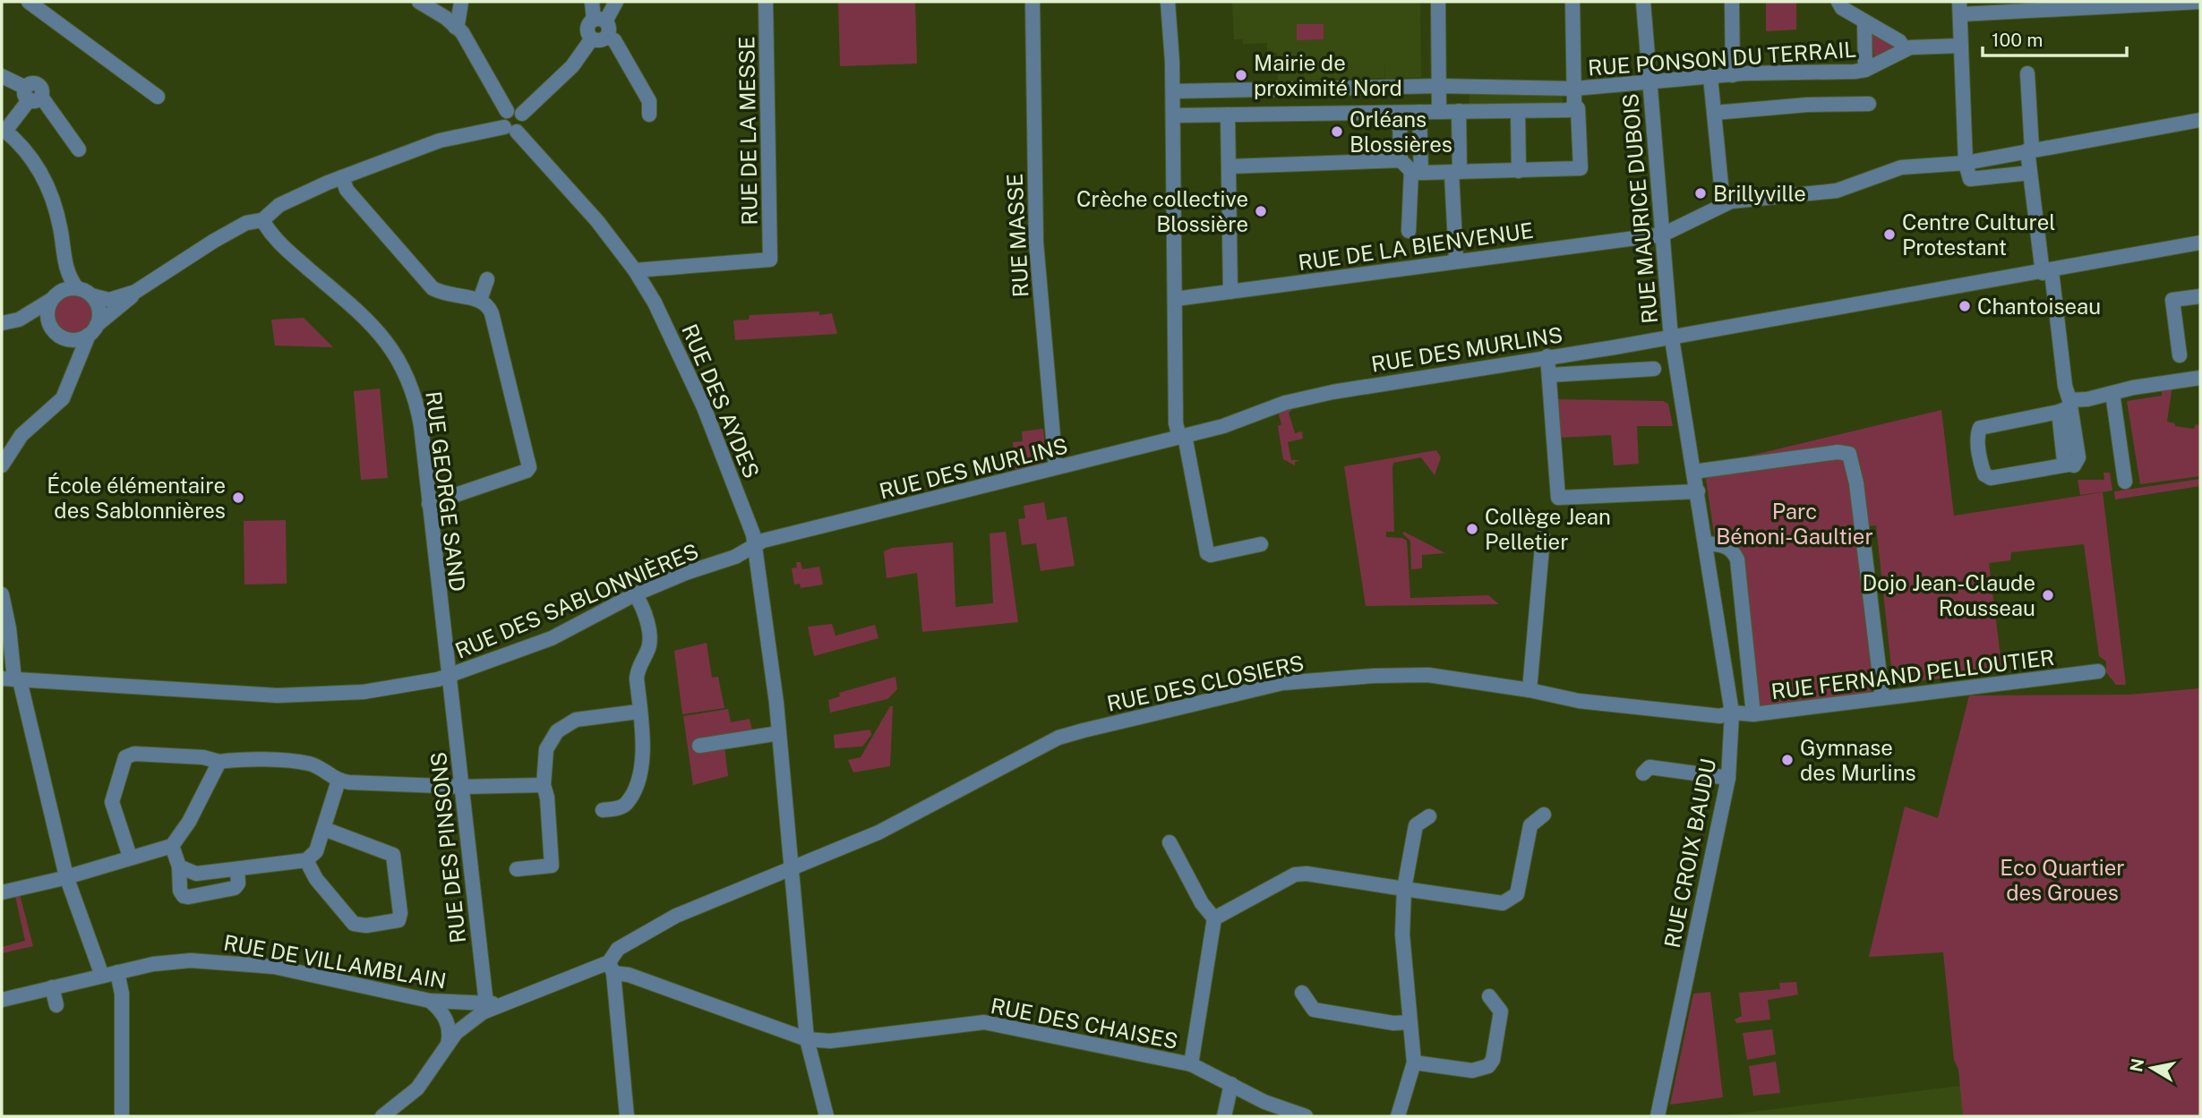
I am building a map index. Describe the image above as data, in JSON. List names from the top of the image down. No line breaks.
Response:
{"streets":{"street":["RUE PONSON DU TERRAIL","RUE DE LA MESSE","RUE MAURICE DUBOIS","RUE MASSE","RUE DE LA BIENVENUE","RUE DES MURLINS","RUE DES AYDES","RUE GEORGE SAND","RUE DES SABLONNIÈRES","RUE FERNAND PELLOUTIER","RUE DES CLOSIERS","RUE DES PINSONS","RUE CROIX BAUDU","RUE DE VILLAMBLAIN","RUE DES CHAISES"]},"crossings":[["RUE PONSON DU TERRAIL","RUE MAURICE DUBOIS"],["RUE DE LA MESSE","RUE DES AYDES"],["RUE MAURICE DUBOIS","RUE DE LA BIENVENUE"],["RUE MAURICE DUBOIS","RUE DES MURLINS"],["RUE MAURICE DUBOIS","RUE CROIX BAUDU"],["RUE MASSE","RUE DES MURLINS"],["RUE DES MURLINS","RUE DES AYDES"],["RUE DES MURLINS","RUE DES SABLONNIÈRES"],["RUE DES MURLINS","RUE CROIX BAUDU"],["RUE DES AYDES","RUE DES SABLONNIÈRES"],["RUE DES AYDES","RUE DES CLOSIERS"],["RUE DES AYDES","RUE DES CHAISES"],["RUE GEORGE SAND","RUE DES SABLONNIÈRES"],["RUE GEORGE SAND","RUE DES PINSONS"],["RUE DES SABLONNIÈRES","RUE DES PINSONS"],["RUE FERNAND PELLOUTIER","RUE DES CLOSIERS"],["RUE FERNAND PELLOUTIER","RUE CROIX BAUDU"],["RUE DES CLOSIERS","RUE CROIX BAUDU"],["RUE DES CLOSIERS","RUE DE VILLAMBLAIN"],["RUE DES CLOSIERS","RUE DES CHAISES"],["RUE DES PINSONS","RUE DE VILLAMBLAIN"],["RUE DE VILLAMBLAIN","RUE DES CHAISES"]],"parks":["Parc Bénoni-Gaultier","Eco Quartier des Groues"],"places":["Mairie de proximité Nord","Orléans Blossières","Brillyville","Crèche collective Blossière","Centre Culturel Protestant","Chantoiseau","École élémentaire des Sablonnières","Collège Jean Pelletier","Dojo Jean-Claude Rousseau","Gymnase des Murlins"],"scale_bar":"100 m","north":"left"}
